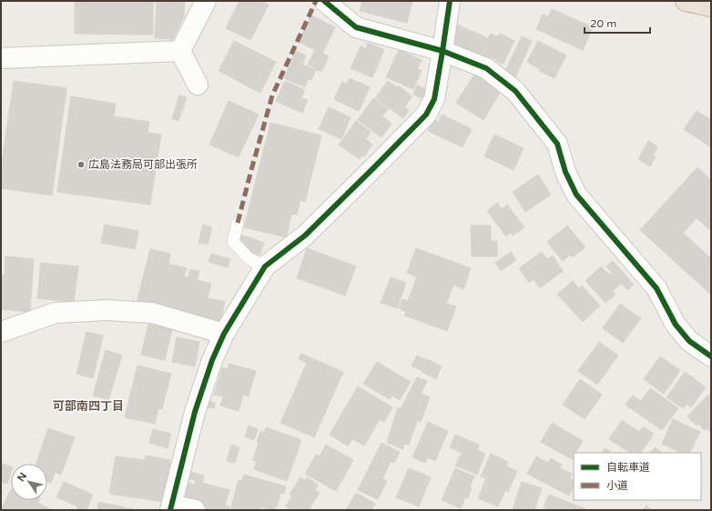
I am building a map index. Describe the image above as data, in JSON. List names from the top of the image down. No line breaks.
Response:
{"districts":["可部南四丁目"],"places":["広島法務局可部出張所"],"legend":["自転車道","小道"],"scale_bar":"20 m","north":"top left"}
